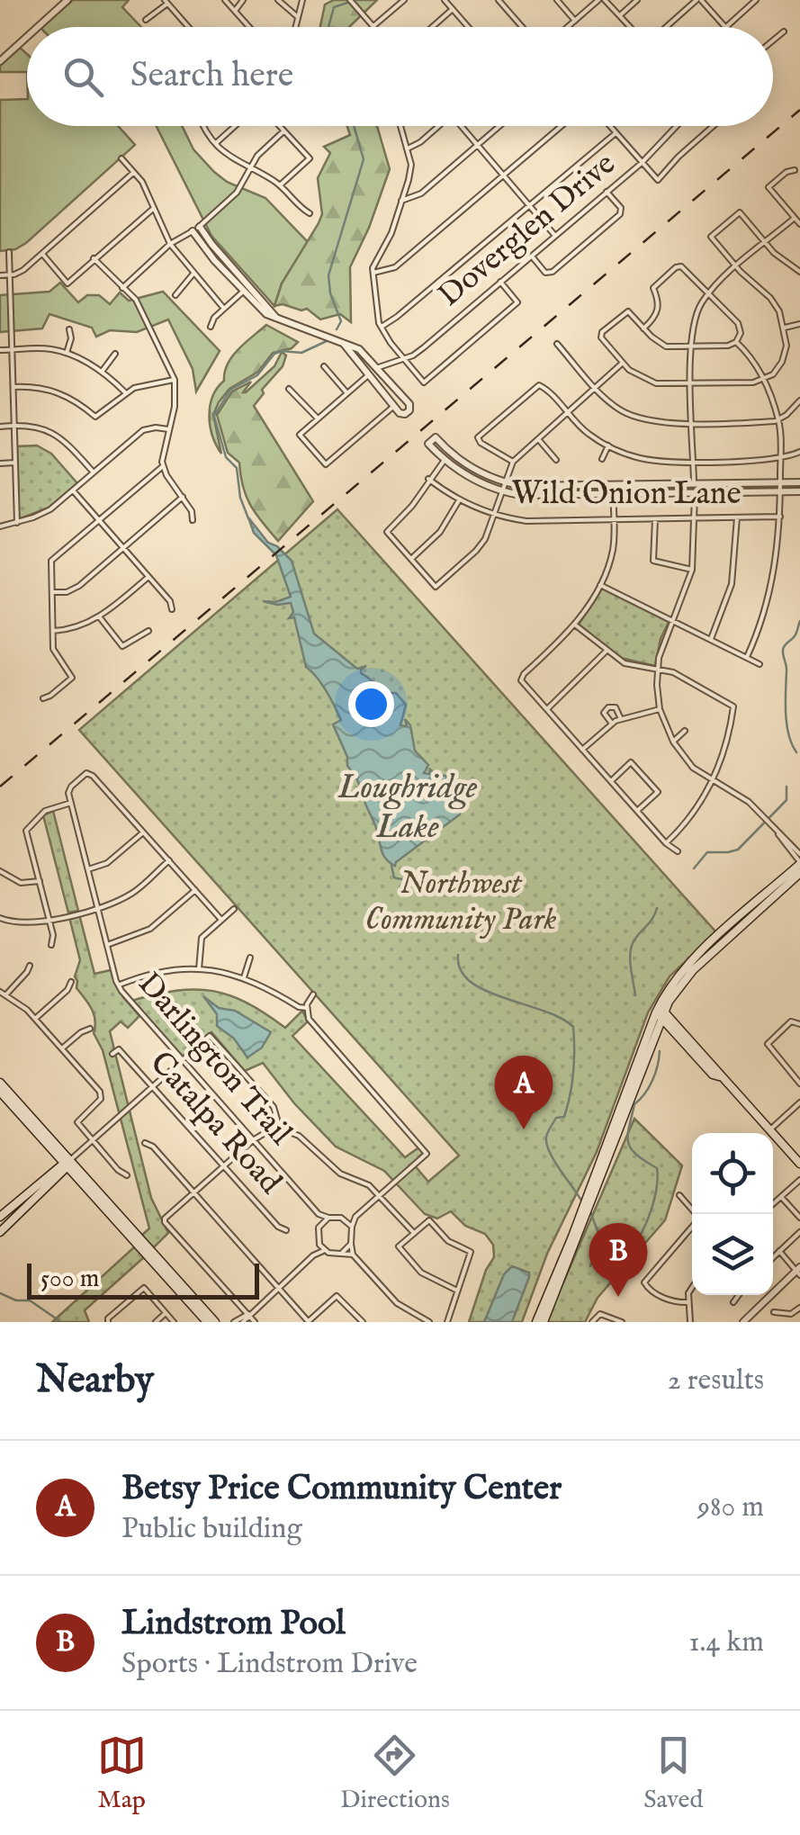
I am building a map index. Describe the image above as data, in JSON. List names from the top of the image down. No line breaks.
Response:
{"streets":{"street":["Doverglen Drive","Wild Onion Lane","Darlington Trail","Catalpa Road"]},"water":["Loughridge Lake"],"parks":["Northwest Community Park"],"scale_bar":"500 m","page":{"search":"Search here","pins":["A","B"],"scale":"500 m","heading":["Nearby","2 results"],"list":[{"mark":"A","name":"Betsy Price Community Center","note":"Public building","value":"980 m"},{"mark":"B","name":"Lindstrom Pool","note":"Sports · Lindstrom Drive","value":"1.4 km"}],"nav":["Map","Directions","Saved"]}}
